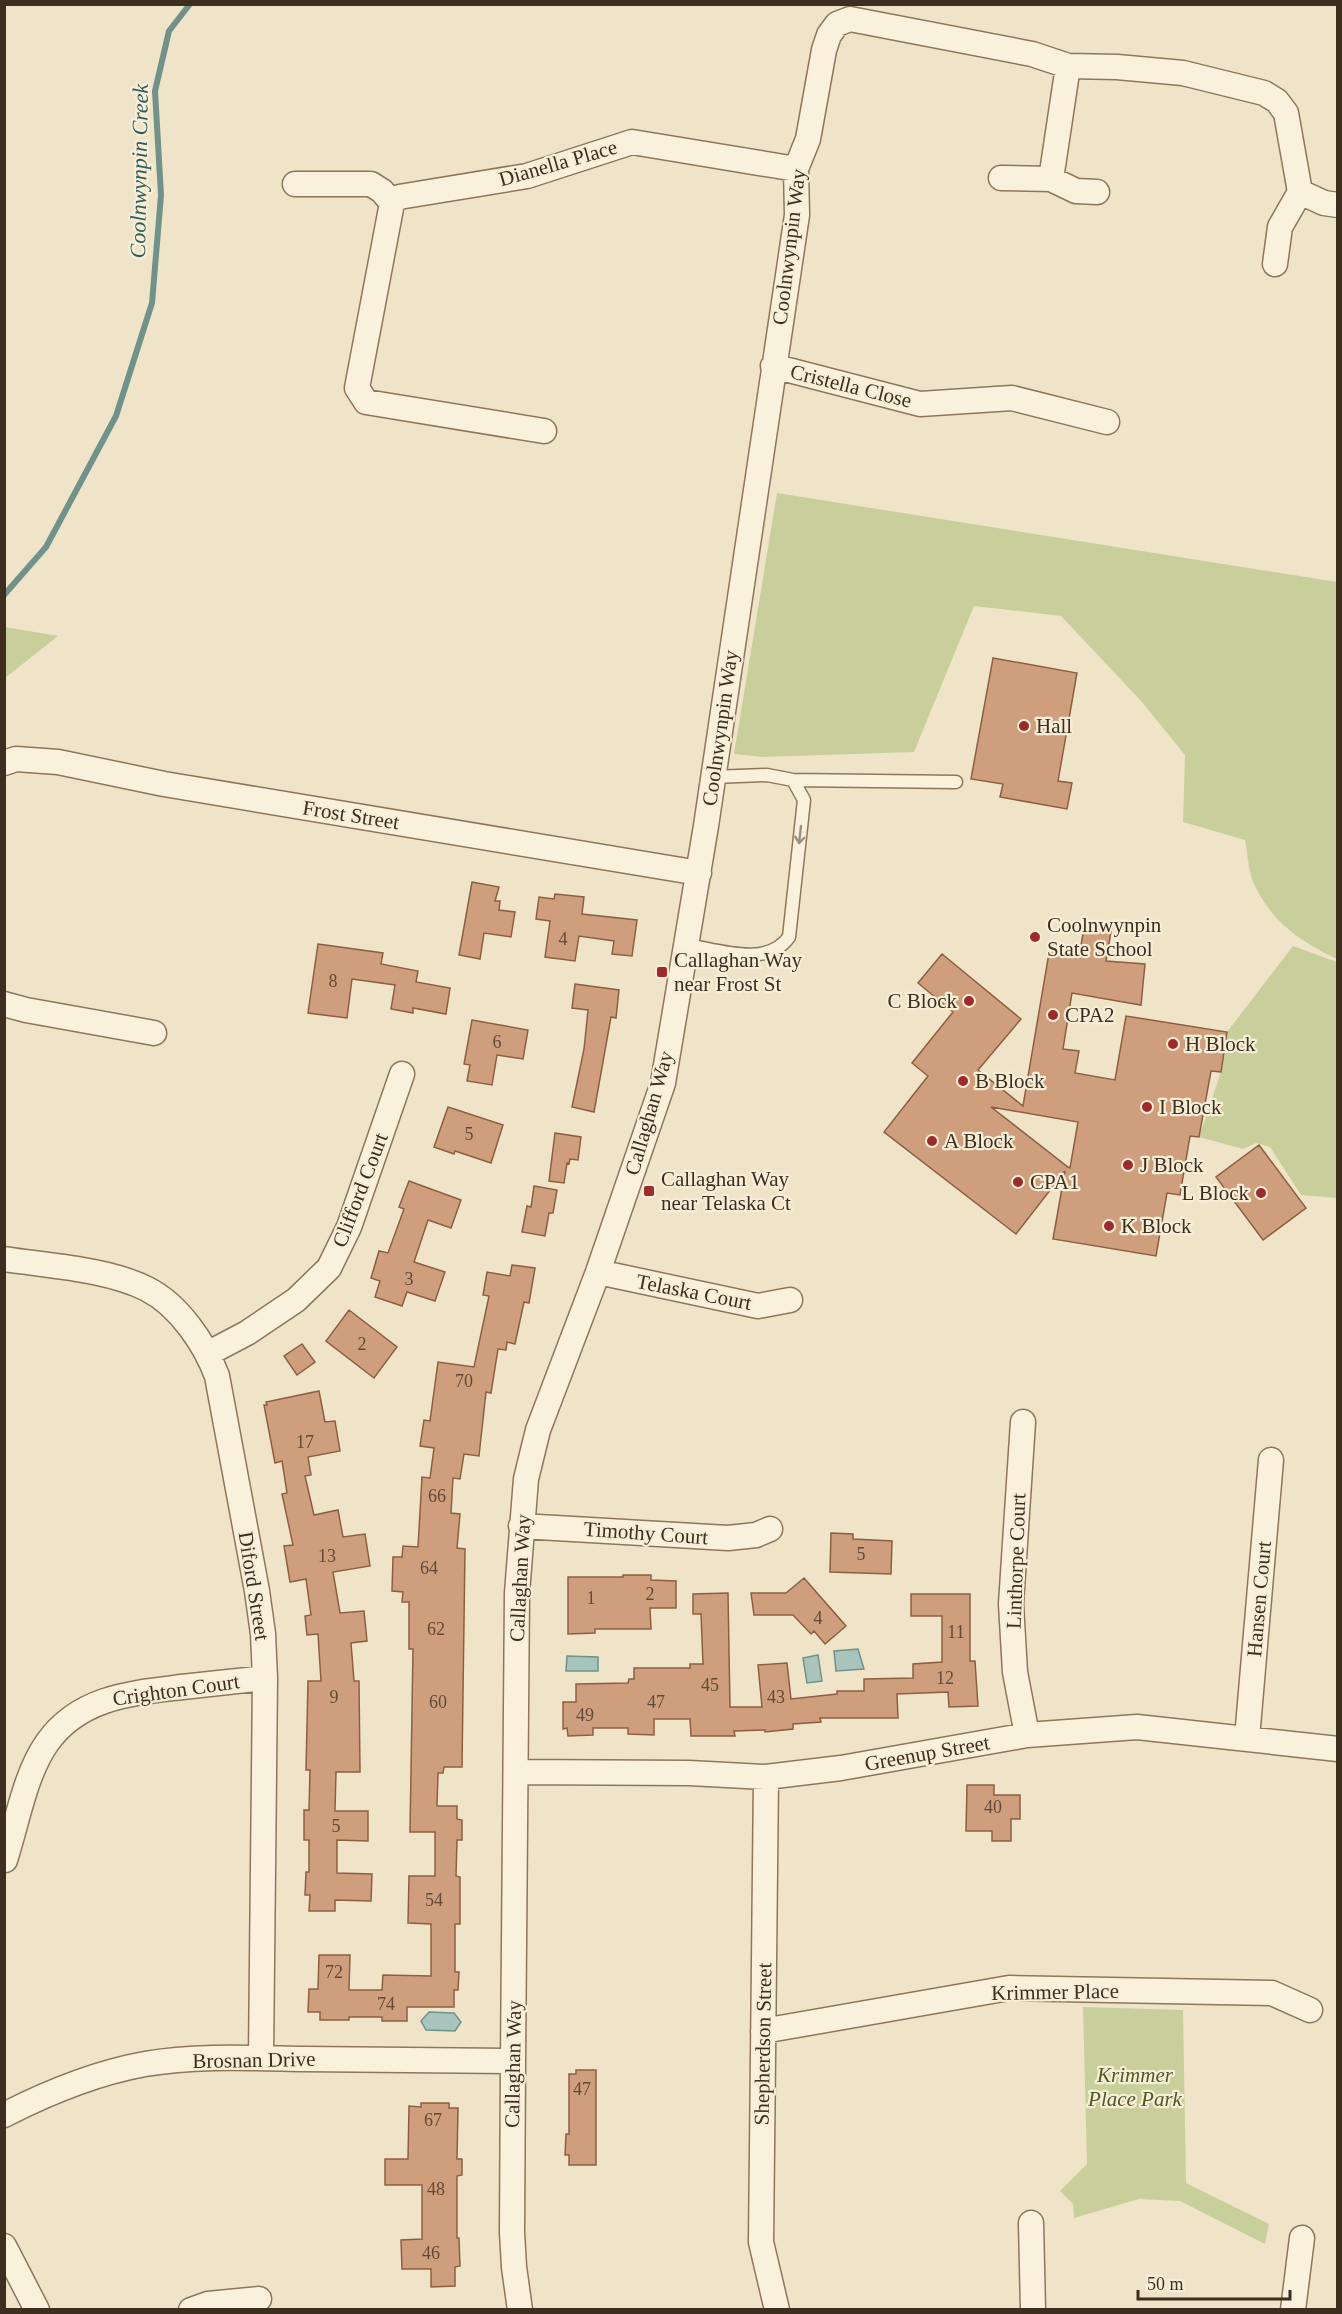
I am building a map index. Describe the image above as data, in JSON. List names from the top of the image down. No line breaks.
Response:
{"streets":{"street":["Dianella Place","Coolnwynpin Way","Cristella Close","Frost Street","Callaghan Way","Clifford Court","Telaska Court","Timothy Court","Linthorpe Court","Diford Street","Hansen Court","Crighton Court","Greenup Street","Krimmer Place","Shepherdson Street","Brosnan Drive"]},"crossings":[["Dianella Place","Coolnwynpin Way"],["Coolnwynpin Way","Cristella Close"],["Coolnwynpin Way","Frost Street"],["Coolnwynpin Way","Callaghan Way"],["Frost Street","Callaghan Way"],["Callaghan Way","Telaska Court"],["Callaghan Way","Timothy Court"],["Callaghan Way","Greenup Street"],["Callaghan Way","Brosnan Drive"],["Clifford Court","Diford Street"],["Linthorpe Court","Greenup Street"],["Diford Street","Crighton Court"],["Diford Street","Brosnan Drive"],["Hansen Court","Greenup Street"],["Greenup Street","Shepherdson Street"],["Krimmer Place","Shepherdson Street"]],"water":["Coolnwynpin Creek"],"parks":["Krimmer Place Park"],"places":{"other":["Hall","Coolnwynpin State School","C Block","CPA2","H Block","B Block","I Block","A Block","J Block","CPA1","L Block","K Block"],"transit":["Callaghan Way near Frost St","Callaghan Way near Telaska Ct"]},"house_numbers":["4","8","6","5","3","2","70","17","66","5","13","64","2","1","4","62","11","12","45","9","43","60","47","49","40","5","54","72","74","47","67","48","46"],"scale_bar":"50 m"}
